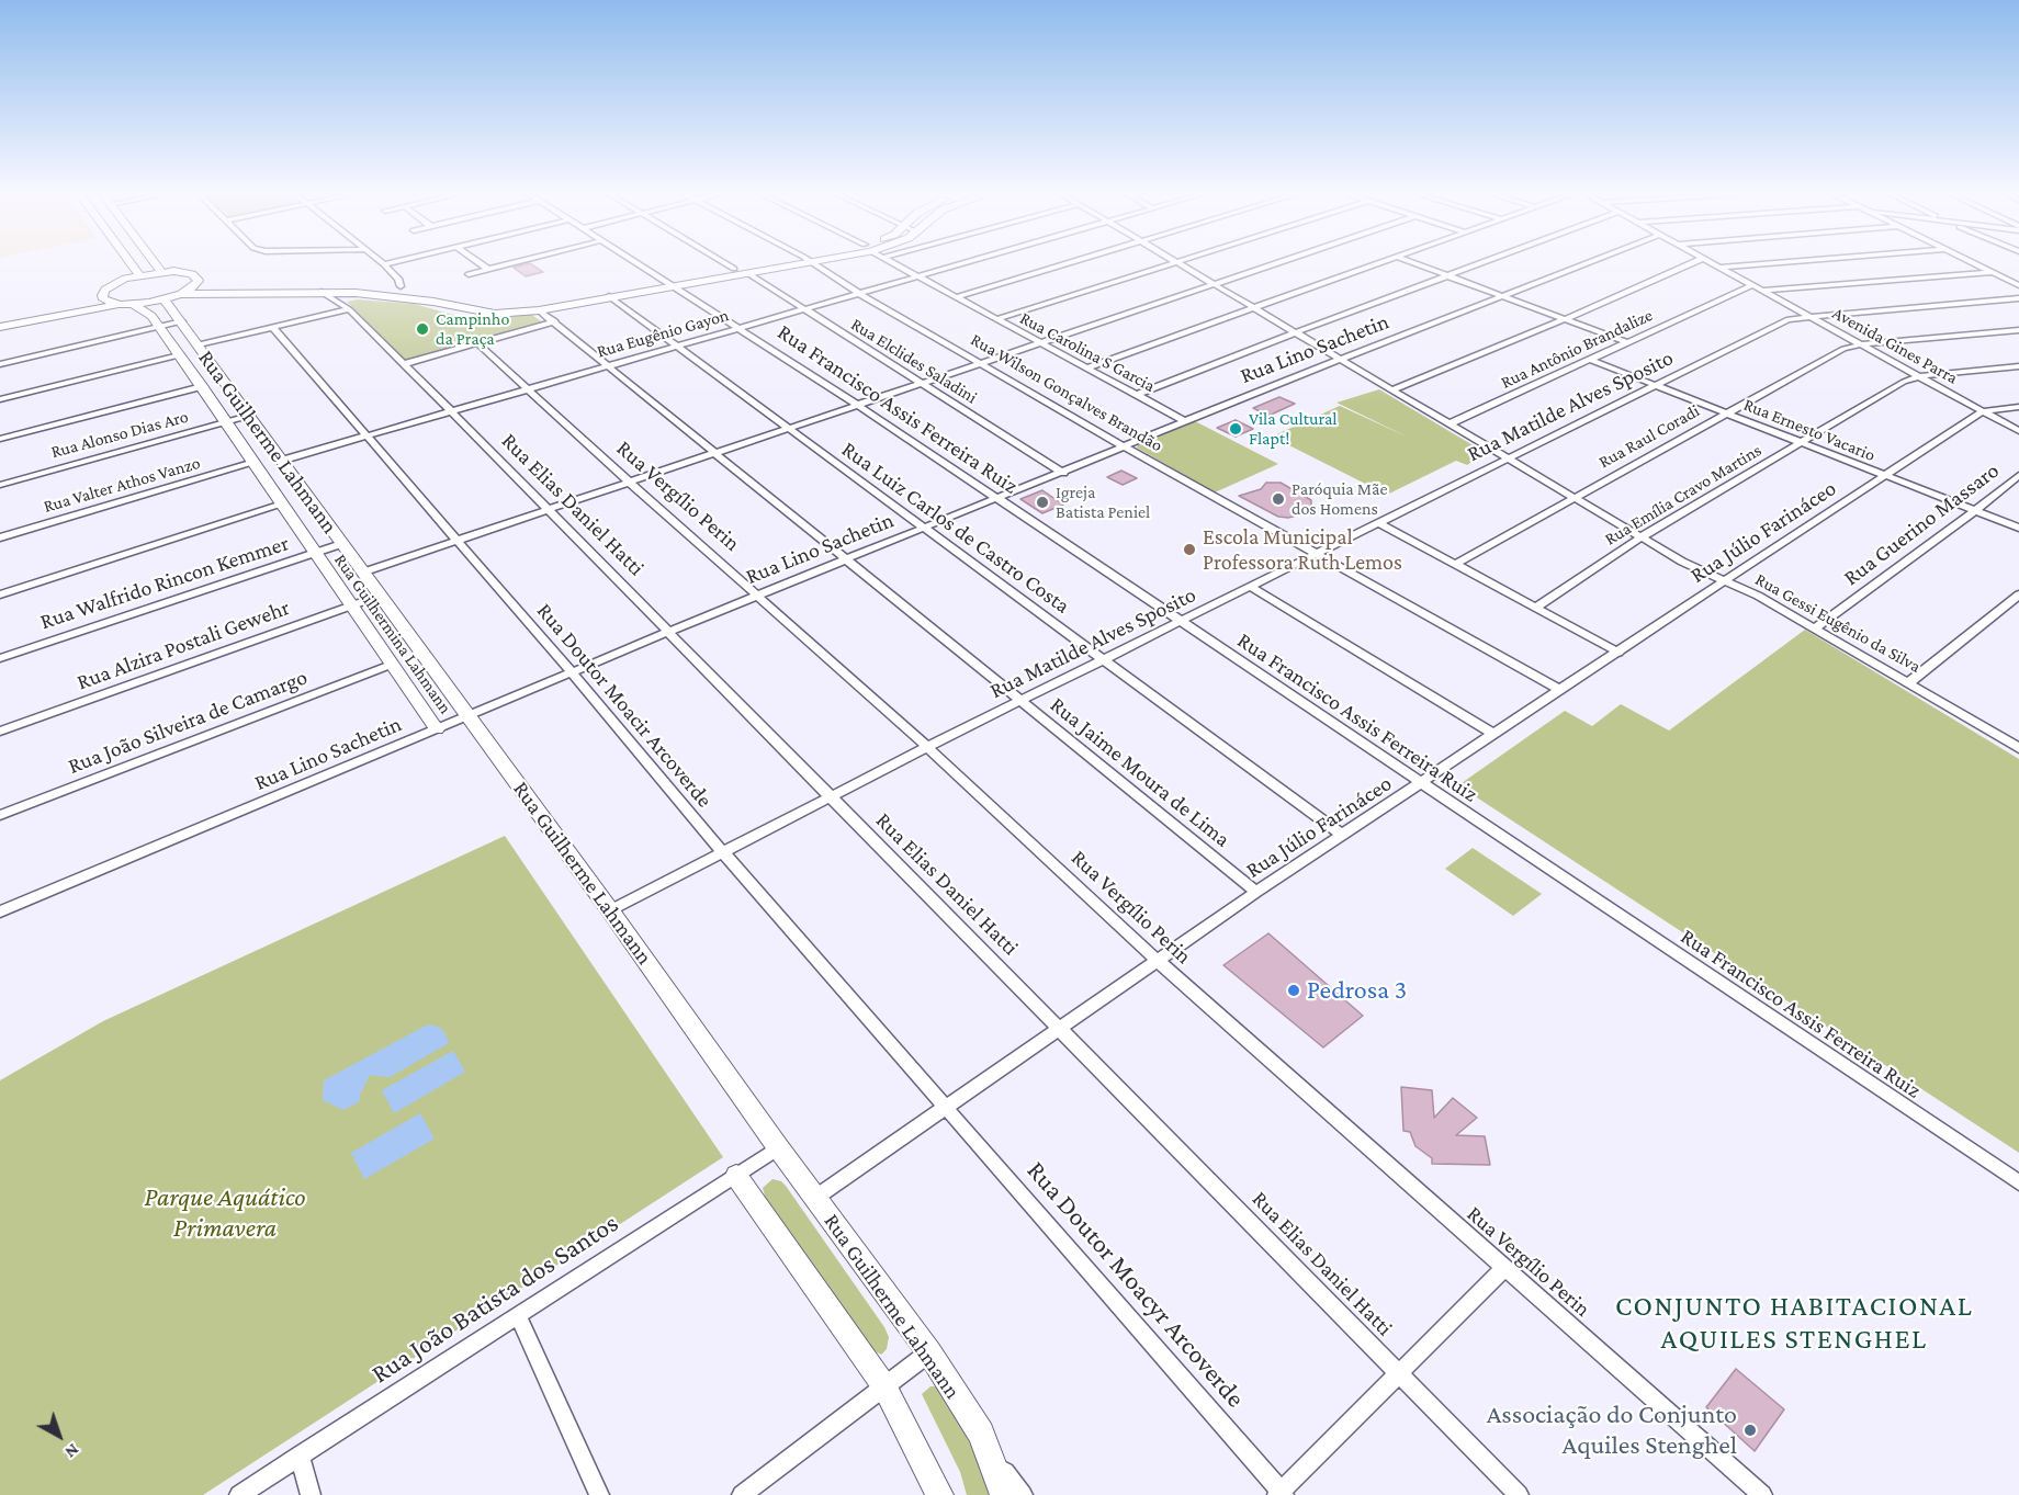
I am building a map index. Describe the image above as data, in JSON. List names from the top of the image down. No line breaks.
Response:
{"streets":{"main road":["Rua Guilherme Lahmann","Rua Guilhermina Lahmann"],"street":["Rua Eugênio Gayon","Avenida Gines Parra","Rua Lino Sachetin","Rua Antônio Brandalize","Rua Carolina S Garcia","Rua Elclides Saladini","Rua Wilson Gonçalves Brandão","Rua Matilde Alves Sposito","Rua Francisco Assis Ferreira Ruiz","Rua Ernesto Vacario","Rua Alonso Dias Aro","Rua Raul Coradi","Rua Valter Athos Vanzo","Rua Emília Cravo Martins","Rua Vergílio Perin","Rua Elias Daniel Hatti","Rua Guerino Massaro","Rua Luiz Carlos de Castro Costa","Rua Júlio Farináceo","Rua Walfrido Rincon Kemmer","Rua Gessi Eugênio da Silva","Rua Alzira Postali Gewehr","Rua Doutor Moacir Arcoverde","Rua João Silveira de Camargo","Rua Jaime Moura de Lima","Rua Doutor Moacyr Arcoverde","Rua João Batista dos Santos"]},"crossings":[["Rua Eugênio Gayon","Rua Carolina S Garcia"],["Rua Eugênio Gayon","Rua Elclides Saladini"],["Rua Eugênio Gayon","Rua Wilson Gonçalves Brandão"],["Rua Eugênio Gayon","Rua Francisco Assis Ferreira Ruiz"],["Rua Eugênio Gayon","Rua Guilherme Lahmann"],["Rua Eugênio Gayon","Rua Vergílio Perin"],["Rua Eugênio Gayon","Rua Elias Daniel Hatti"],["Rua Eugênio Gayon","Rua Luiz Carlos de Castro Costa"],["Rua Eugênio Gayon","Rua Doutor Moacir Arcoverde"],["Rua Eugênio Gayon","Rua Jaime Moura de Lima"],["Avenida Gines Parra","Rua Antônio Brandalize"],["Avenida Gines Parra","Rua Matilde Alves Sposito"],["Avenida Gines Parra","Rua Raul Coradi"],["Avenida Gines Parra","Rua Emília Cravo Martins"],["Avenida Gines Parra","Rua Júlio Farináceo"],["Rua Lino Sachetin","Rua Carolina S Garcia"],["Rua Lino Sachetin","Rua Elclides Saladini"],["Rua Lino Sachetin","Rua Wilson Gonçalves Brandão"],["Rua Lino Sachetin","Rua Francisco Assis Ferreira Ruiz"],["Rua Lino Sachetin","Rua Guilherme Lahmann"],["Rua Lino Sachetin","Rua Vergílio Perin"],["Rua Lino Sachetin","Rua Elias Daniel Hatti"],["Rua Lino Sachetin","Rua Luiz Carlos de Castro Costa"],["Rua Lino Sachetin","Rua Gessi Eugênio da Silva"],["Rua Lino Sachetin","Rua Guilhermina Lahmann"],["Rua Lino Sachetin","Rua Doutor Moacir Arcoverde"],["Rua Lino Sachetin","Rua Jaime Moura de Lima"],["Rua Antônio Brandalize","Rua Ernesto Vacario"],["Rua Antônio Brandalize","Rua Gessi Eugênio da Silva"],["Rua Wilson Gonçalves Brandão","Rua Matilde Alves Sposito"],["Rua Wilson Gonçalves Brandão","Rua Júlio Farináceo"],["Rua Matilde Alves Sposito","Rua Francisco Assis Ferreira Ruiz"],["Rua Matilde Alves Sposito","Rua Ernesto Vacario"],["Rua Matilde Alves Sposito","Rua Guilherme Lahmann"],["Rua Matilde Alves Sposito","Rua Vergílio Perin"],["Rua Matilde Alves Sposito","Rua Elias Daniel Hatti"],["Rua Matilde Alves Sposito","Rua Luiz Carlos de Castro Costa"],["Rua Matilde Alves Sposito","Rua Gessi Eugênio da Silva"],["Rua Matilde Alves Sposito","Rua Doutor Moacir Arcoverde"],["Rua Matilde Alves Sposito","Rua Jaime Moura de Lima"],["Rua Francisco Assis Ferreira Ruiz","Rua Júlio Farináceo"],["Rua Ernesto Vacario","Rua Raul Coradi"],["Rua Ernesto Vacario","Rua Emília Cravo Martins"],["Rua Ernesto Vacario","Rua Guerino Massaro"],["Rua Ernesto Vacario","Rua Júlio Farináceo"],["Rua Alonso Dias Aro","Rua Guilherme Lahmann"],["Rua Alonso Dias Aro","Rua Guilhermina Lahmann"],["Rua Raul Coradi","Rua Gessi Eugênio da Silva"],["Rua Guilherme Lahmann","Rua Júlio Farináceo"],["Rua Guilherme Lahmann","Rua Walfrido Rincon Kemmer"],["Rua Guilherme Lahmann","Rua Alzira Postali Gewehr"],["Rua Guilherme Lahmann","Rua João Batista dos Santos"],["Rua Valter Athos Vanzo","Rua Guilhermina Lahmann"],["Rua Emília Cravo Martins","Rua Gessi Eugênio da Silva"],["Rua Vergílio Perin","Rua Júlio Farináceo"],["Rua Elias Daniel Hatti","Rua Júlio Farináceo"],["Rua Guerino Massaro","Rua Gessi Eugênio da Silva"],["Rua Luiz Carlos de Castro Costa","Rua Júlio Farináceo"],["Rua Júlio Farináceo","Rua Gessi Eugênio da Silva"],["Rua Júlio Farináceo","Rua Doutor Moacir Arcoverde"],["Rua Júlio Farináceo","Rua Jaime Moura de Lima"],["Rua Júlio Farináceo","Rua Doutor Moacyr Arcoverde"],["Rua Walfrido Rincon Kemmer","Rua Guilhermina Lahmann"],["Rua Guilhermina Lahmann","Rua Alzira Postali Gewehr"],["Rua Guilhermina Lahmann","Rua João Silveira de Camargo"],["Rua Doutor Moacir Arcoverde","Rua Doutor Moacyr Arcoverde"]],"districts":["CONJUNTO HABITACIONAL AQUILES STENGHEL"],"parks":["Parque Aquático Primavera"],"places":["Campinho da Praça","Vila Cultural Flapt!","Paróquia Mãe dos Homens","Igreja Batista Peniel","Escola Municipal Professora Ruth Lemos","Pedrosa 3","Associação do Conjunto Aquiles Stenghel"],"north":"bottom right"}
